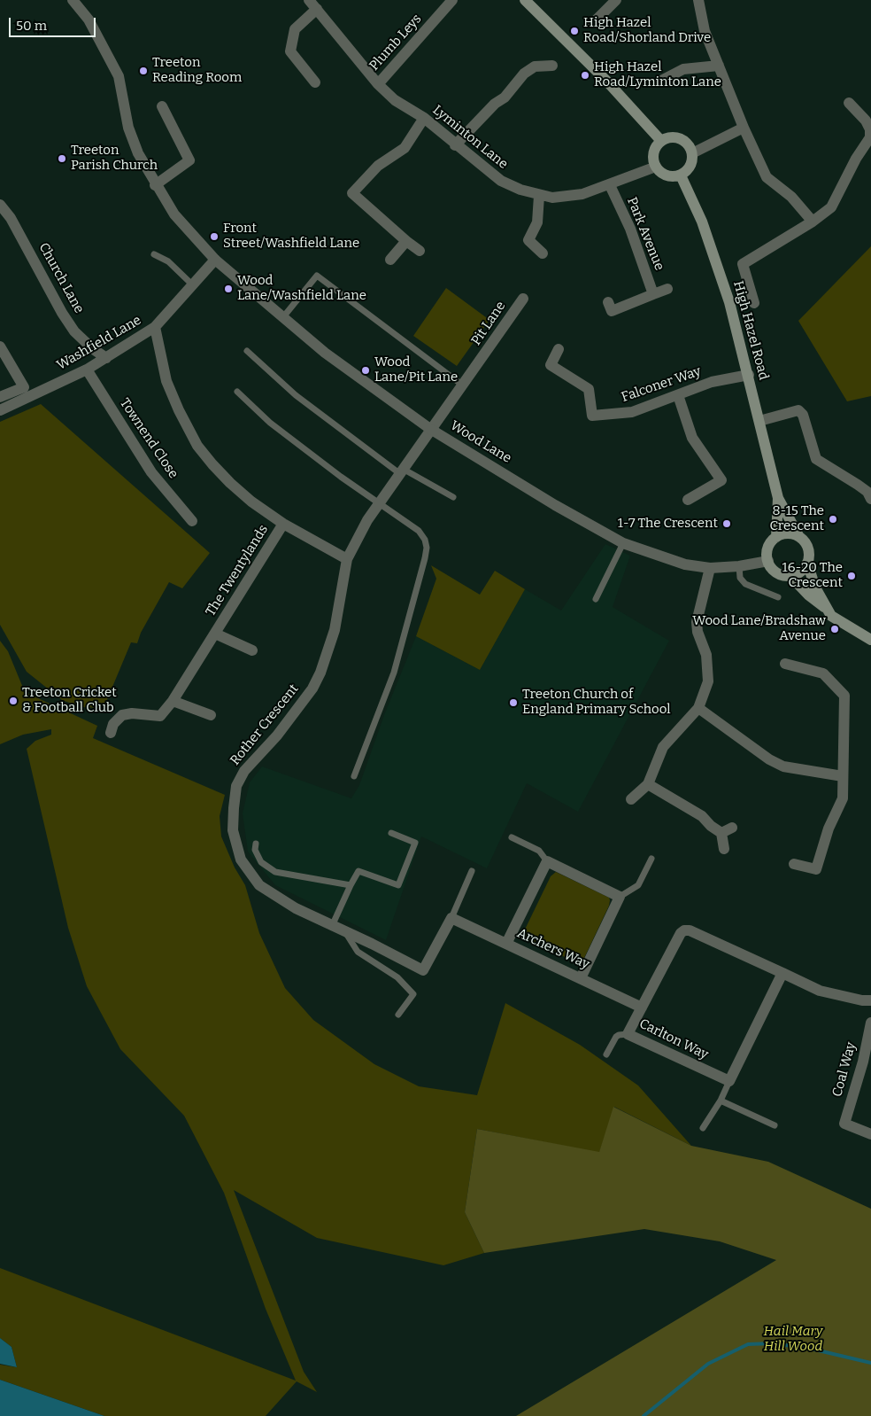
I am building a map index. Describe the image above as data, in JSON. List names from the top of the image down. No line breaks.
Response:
{"streets":{"main road":["High Hazel Road"],"street":["Plumb Leys","Lyminton Lane","Park Avenue","Church Lane","Pit Lane","Washfield Lane","Falconer Way","Townend Close","Wood Lane","The Twentylands","Rother Crescent","Archers Way","Carlton Way","Coal Way"]},"crossings":[["Plumb Leys","Lyminton Lane"],["Lyminton Lane","Park Avenue"],["Lyminton Lane","High Hazel Road"],["Church Lane","Washfield Lane"],["Pit Lane","Wood Lane"],["Pit Lane","Rother Crescent"],["High Hazel Road","Falconer Way"],["High Hazel Road","Wood Lane"],["Washfield Lane","Townend Close"],["Washfield Lane","Wood Lane"],["Wood Lane","Rother Crescent"],["Rother Crescent","Archers Way"],["Archers Way","Carlton Way"]],"parks":["Hail Mary Hill Wood"],"places":["High Hazel Road/Shorland Drive","Treeton Reading Room","High Hazel Road/Lyminton Lane","Treeton Parish Church","Front Street/Washfield Lane","Wood Lane/Washfield Lane","Wood Lane/Pit Lane","8-15 The Crescent","1-7 The Crescent","16-20 The Crescent","Wood Lane/Bradshaw Avenue","Treeton Cricket & Football Club","Treeton Church of England Primary School"],"scale_bar":"50 m"}
